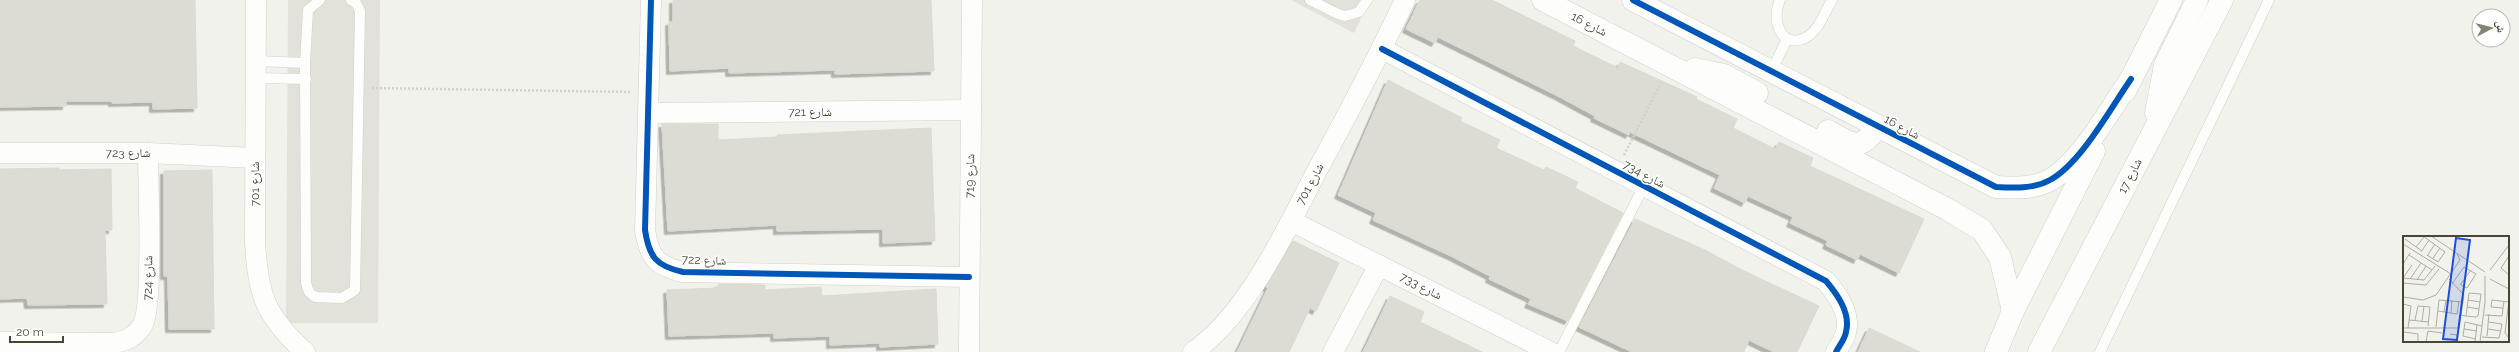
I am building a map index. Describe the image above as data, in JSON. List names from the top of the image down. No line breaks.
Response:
{"streets":{"street":["شارع 16","شارع 721","شارع 723","شارع 734","شارع 719","شارع 17","شارع 701","شارع 722","شارع 724","شارع 733"]},"crossings":[["شارع 721","شارع 719"],["شارع 721","شارع 722"],["شارع 723","شارع 701"],["شارع 723","شارع 724"],["شارع 734","شارع 701"],["شارع 719","شارع 722"],["شارع 701","شارع 733"]],"scale_bar":"20 m","north":"right"}
